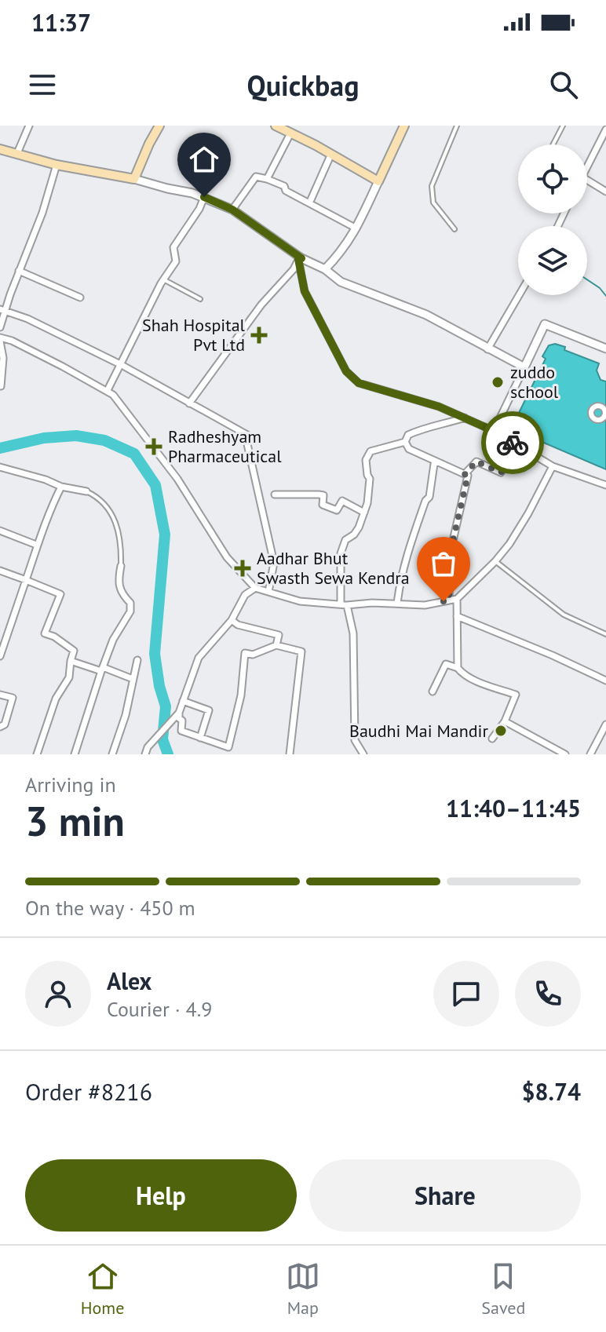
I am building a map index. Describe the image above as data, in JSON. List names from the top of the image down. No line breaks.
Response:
{"places":{"health":["Shah Hospital Pvt Ltd","Radheshyam Pharmaceutical","Aadhar Bhut Swasth Sewa Kendra"],"other":["zuddo school","Baudhi Mai Mandir"]},"page":{"status":"11:37","header":"Quickbag","heading":["3 min","Arriving in","11:40–11:45"],"panel":["Alex","Courier · 4.9","Order #8216","$8.74"],"bar":"On the way · 450 m","buttons":["Help","Share"],"tabs":["Home","Map","Saved"]}}
